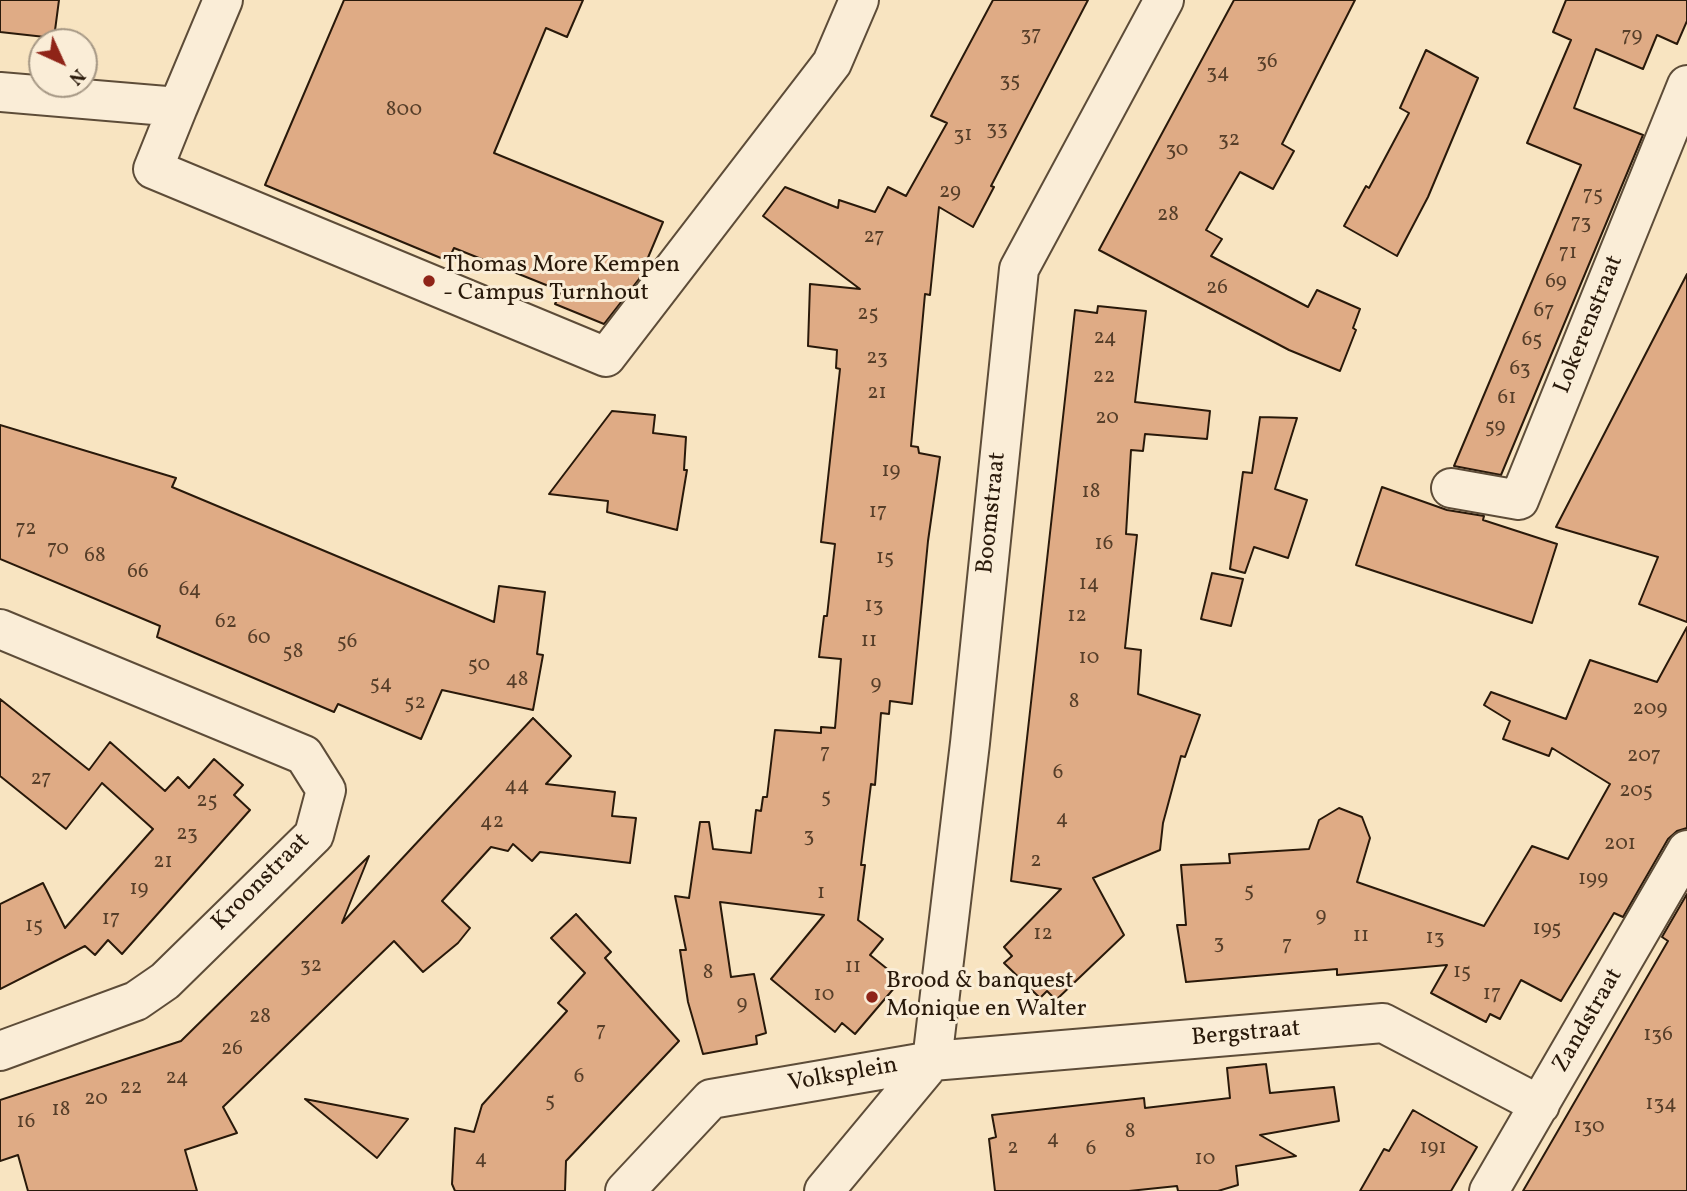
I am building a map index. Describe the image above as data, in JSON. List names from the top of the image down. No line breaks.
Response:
{"streets":{"street":["Lokerenstraat","Boomstraat","Kroonstraat","Zandstraat","Bergstraat","Volksplein"]},"crossings":[["Boomstraat","Bergstraat"],["Boomstraat","Volksplein"],["Zandstraat","Bergstraat"],["Bergstraat","Volksplein"]],"places":["Thomas More Kempen - Campus Turnhout","Brood & banquest Monique en Walter"],"house_numbers":["37","79","36","34","35","800","33","31","32","30","29","75","28","73","27","71","69","26","67","25","24","65","23","63","22","21","61","20","59","19","18","17","72","16","70","68","15","66","14","64","13","12","62","60","11","56","58","10","50","48","54","9","8","52","209","7","207","6","27","44","205","5","25","4","42","23","3","201","2","21","199","19","5","1","9","17","15","195","12","11","13","3","7","32","11","15","8","17","10","9","28","7","136","26","6","24","22","20","5","134","18","16","130","8","4","2","191","6","4","10"],"north":"bottom right"}
